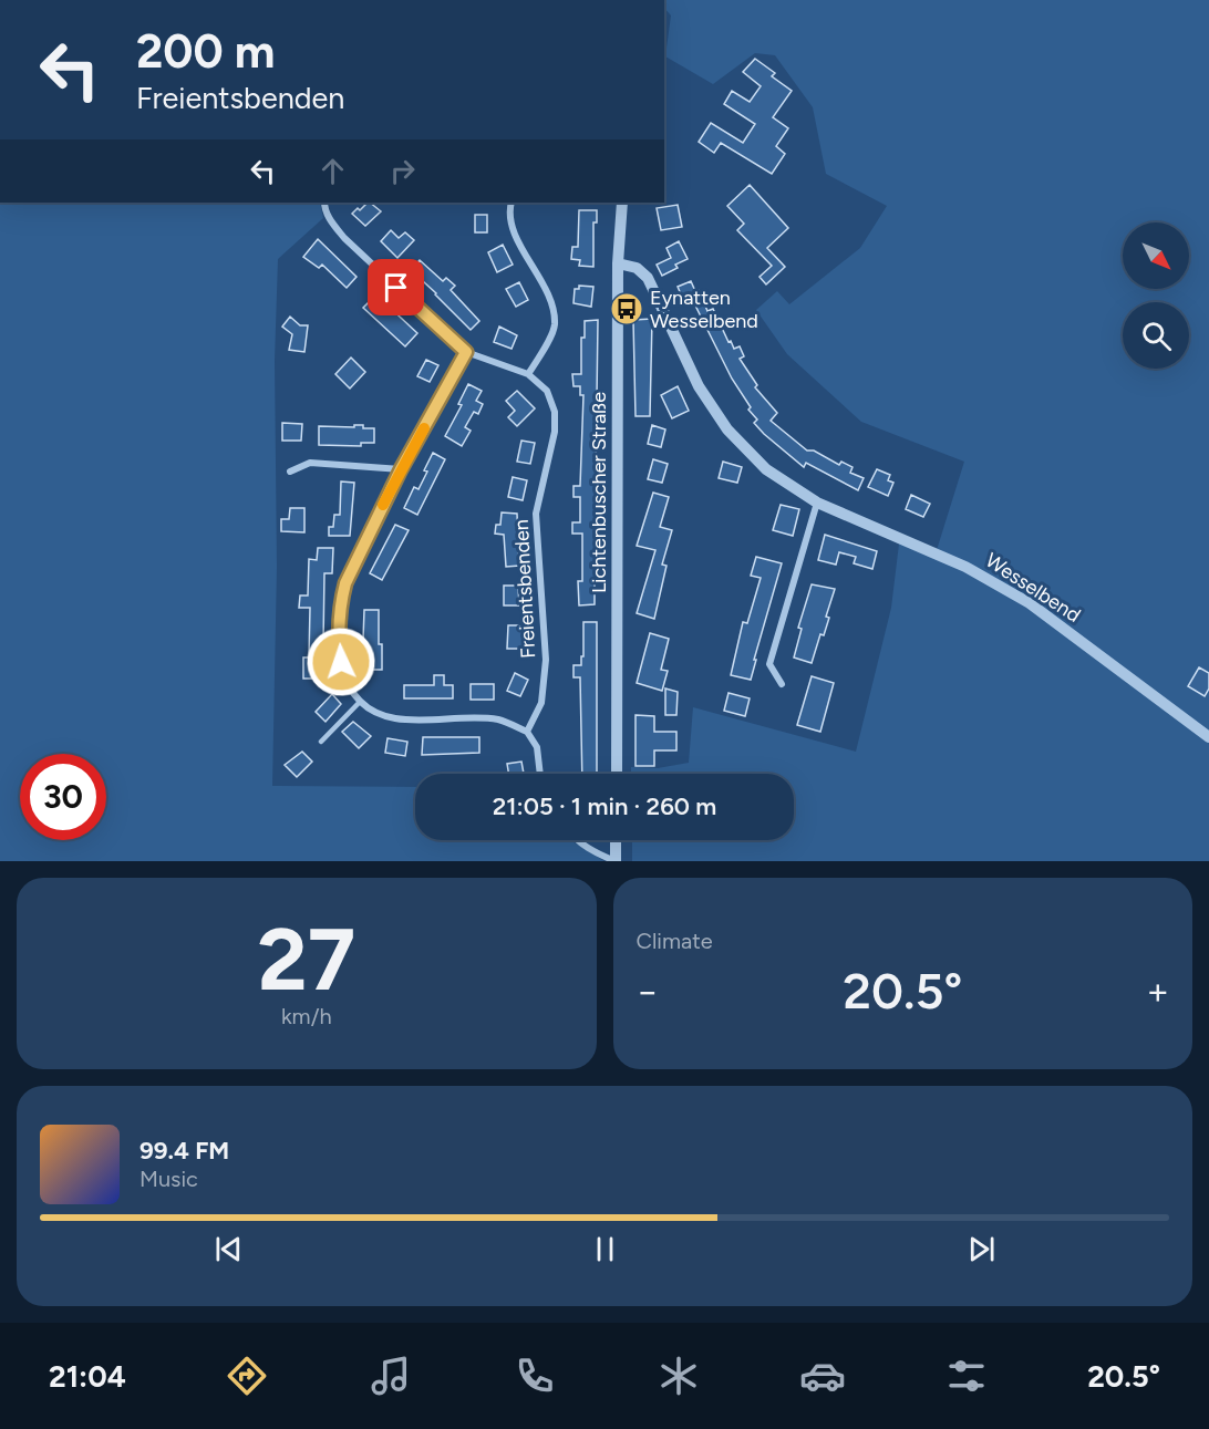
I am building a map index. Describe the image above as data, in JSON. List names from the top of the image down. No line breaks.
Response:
{"streets":{"street":["Lichtenbuscher Straße","Wesselbend","Freientsbenden"]},"crossings":[["Lichtenbuscher Straße","Wesselbend"]],"places":{"bus stop":["Eynatten Wesselbend"]},"north":"bottom right","page":{"turn":["200 m","Freientsbenden"],"limit":"30","trip":"21:05 · 1 min · 260 m","tile":[["27","km/h"],"Climate"],"heat":["−","20.5°","+"],"song":["99.4 FM","Music"],"tabs":["21:04","20.5°"]}}
